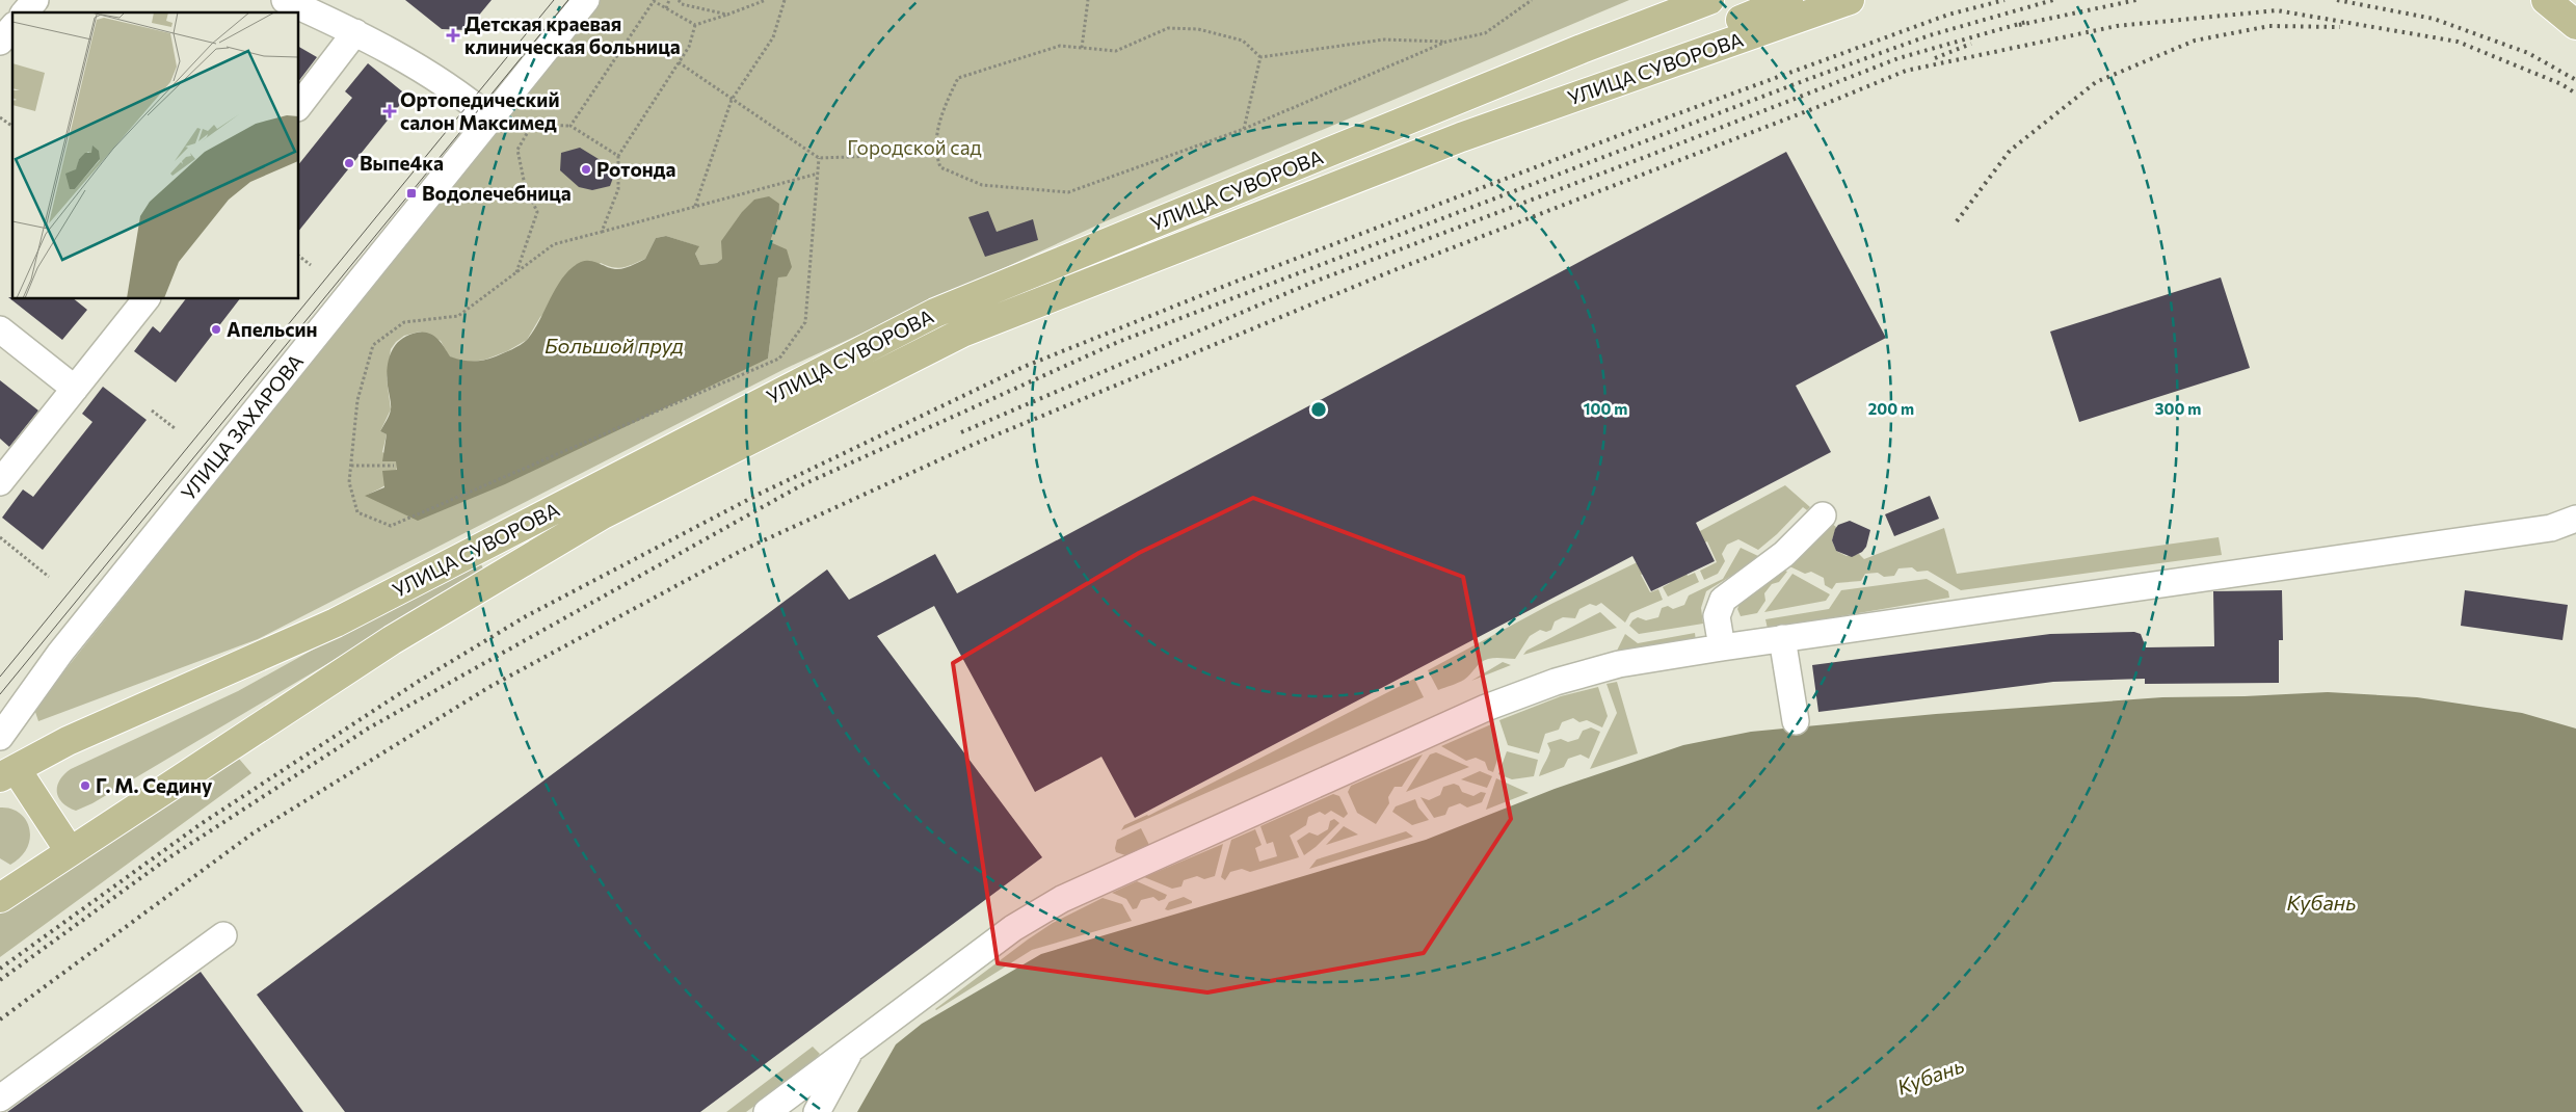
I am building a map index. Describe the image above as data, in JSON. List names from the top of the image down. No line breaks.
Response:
{"streets":{"main road":["УЛИЦА СУВОРОВА"],"street":["УЛИЦА ЗАХАРОВА"]},"water":["Большой пруд","Кубань"],"parks":["Городской сад"],"places":{"health":["Детская краевая клиническая больница","Ортопедический салон Максимед"],"other":["Выпе4ка","Ротонда","Апельсин","Г. М. Седину"],"transit":["Водолечебница"]},"rings":["100 m","200 m","300 m"]}
